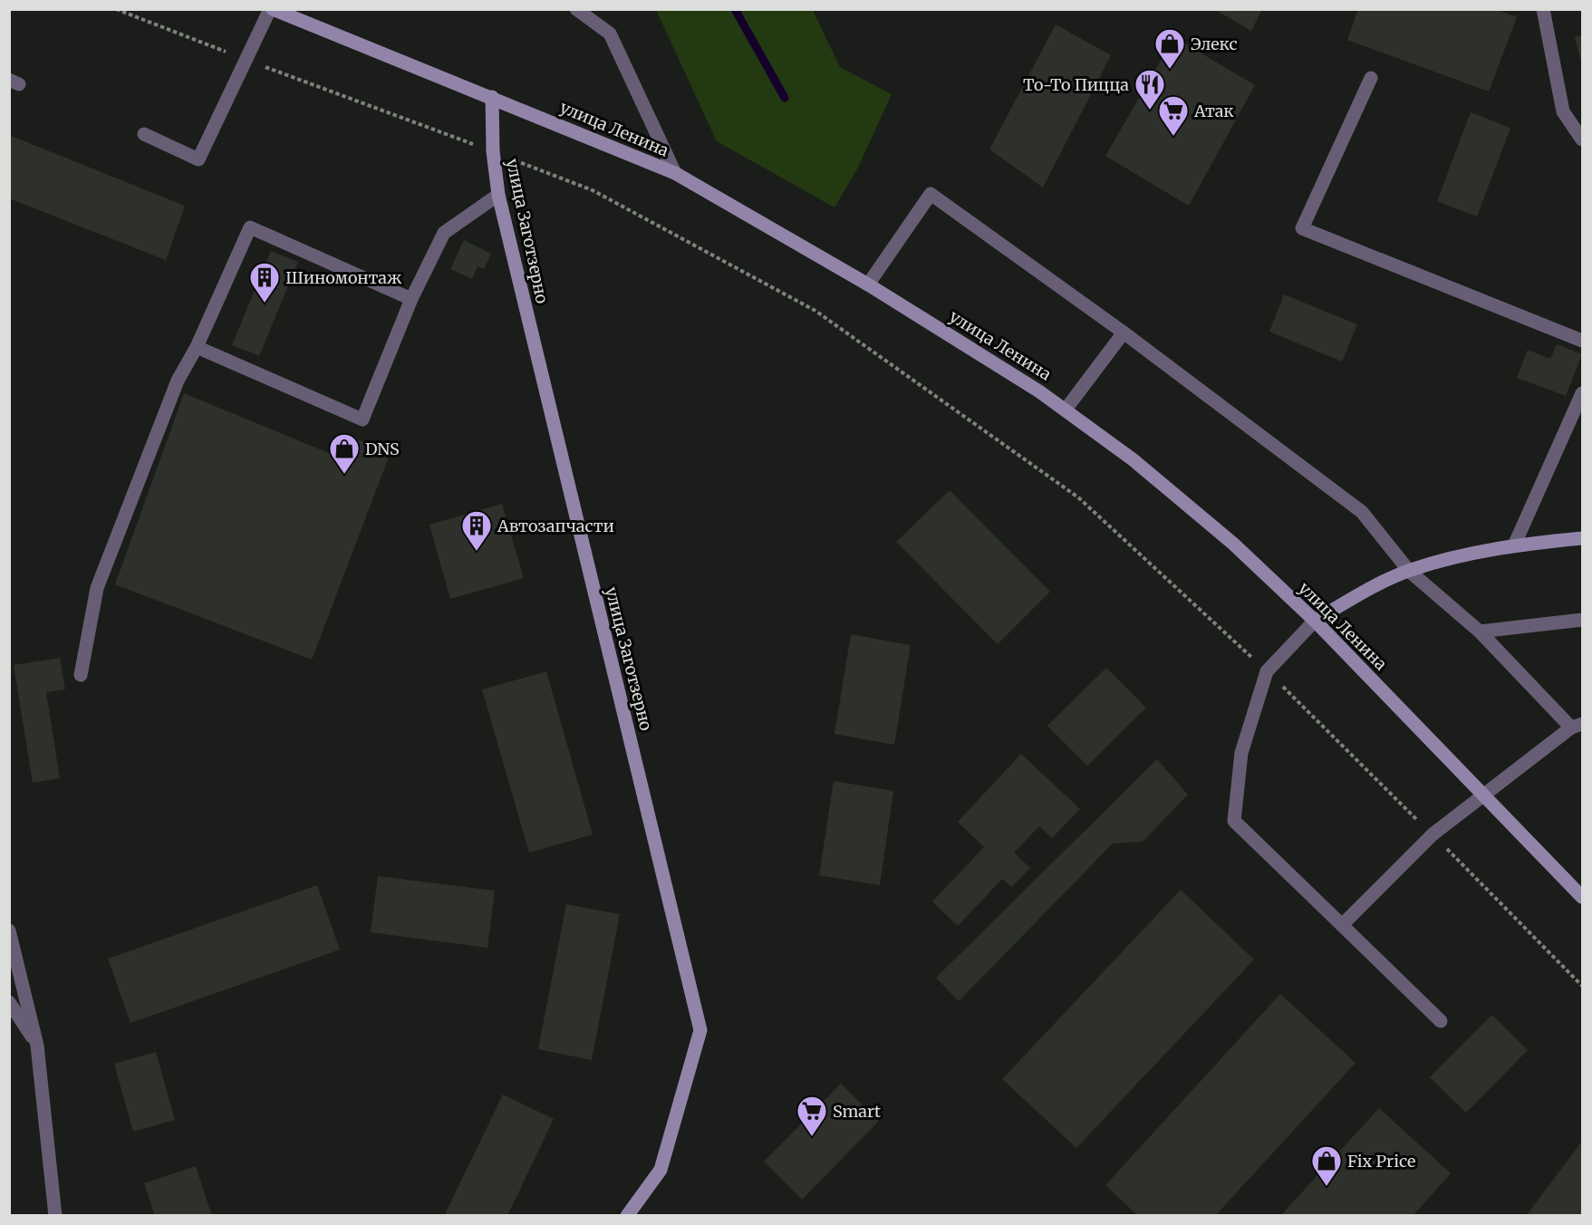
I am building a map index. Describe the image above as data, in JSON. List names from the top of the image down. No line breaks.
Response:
{"streets":{"main road":["улица Ленина","улица Заготзерно"]},"crossings":[["улица Ленина","улица Заготзерно"]],"places":{"shop":["Элекс","DNS","Fix Price"],"restaurant":["То-То Пицца"],"supermarket":["Атак","Smart"],"building":["Шиномонтаж","Автозапчасти"]}}
